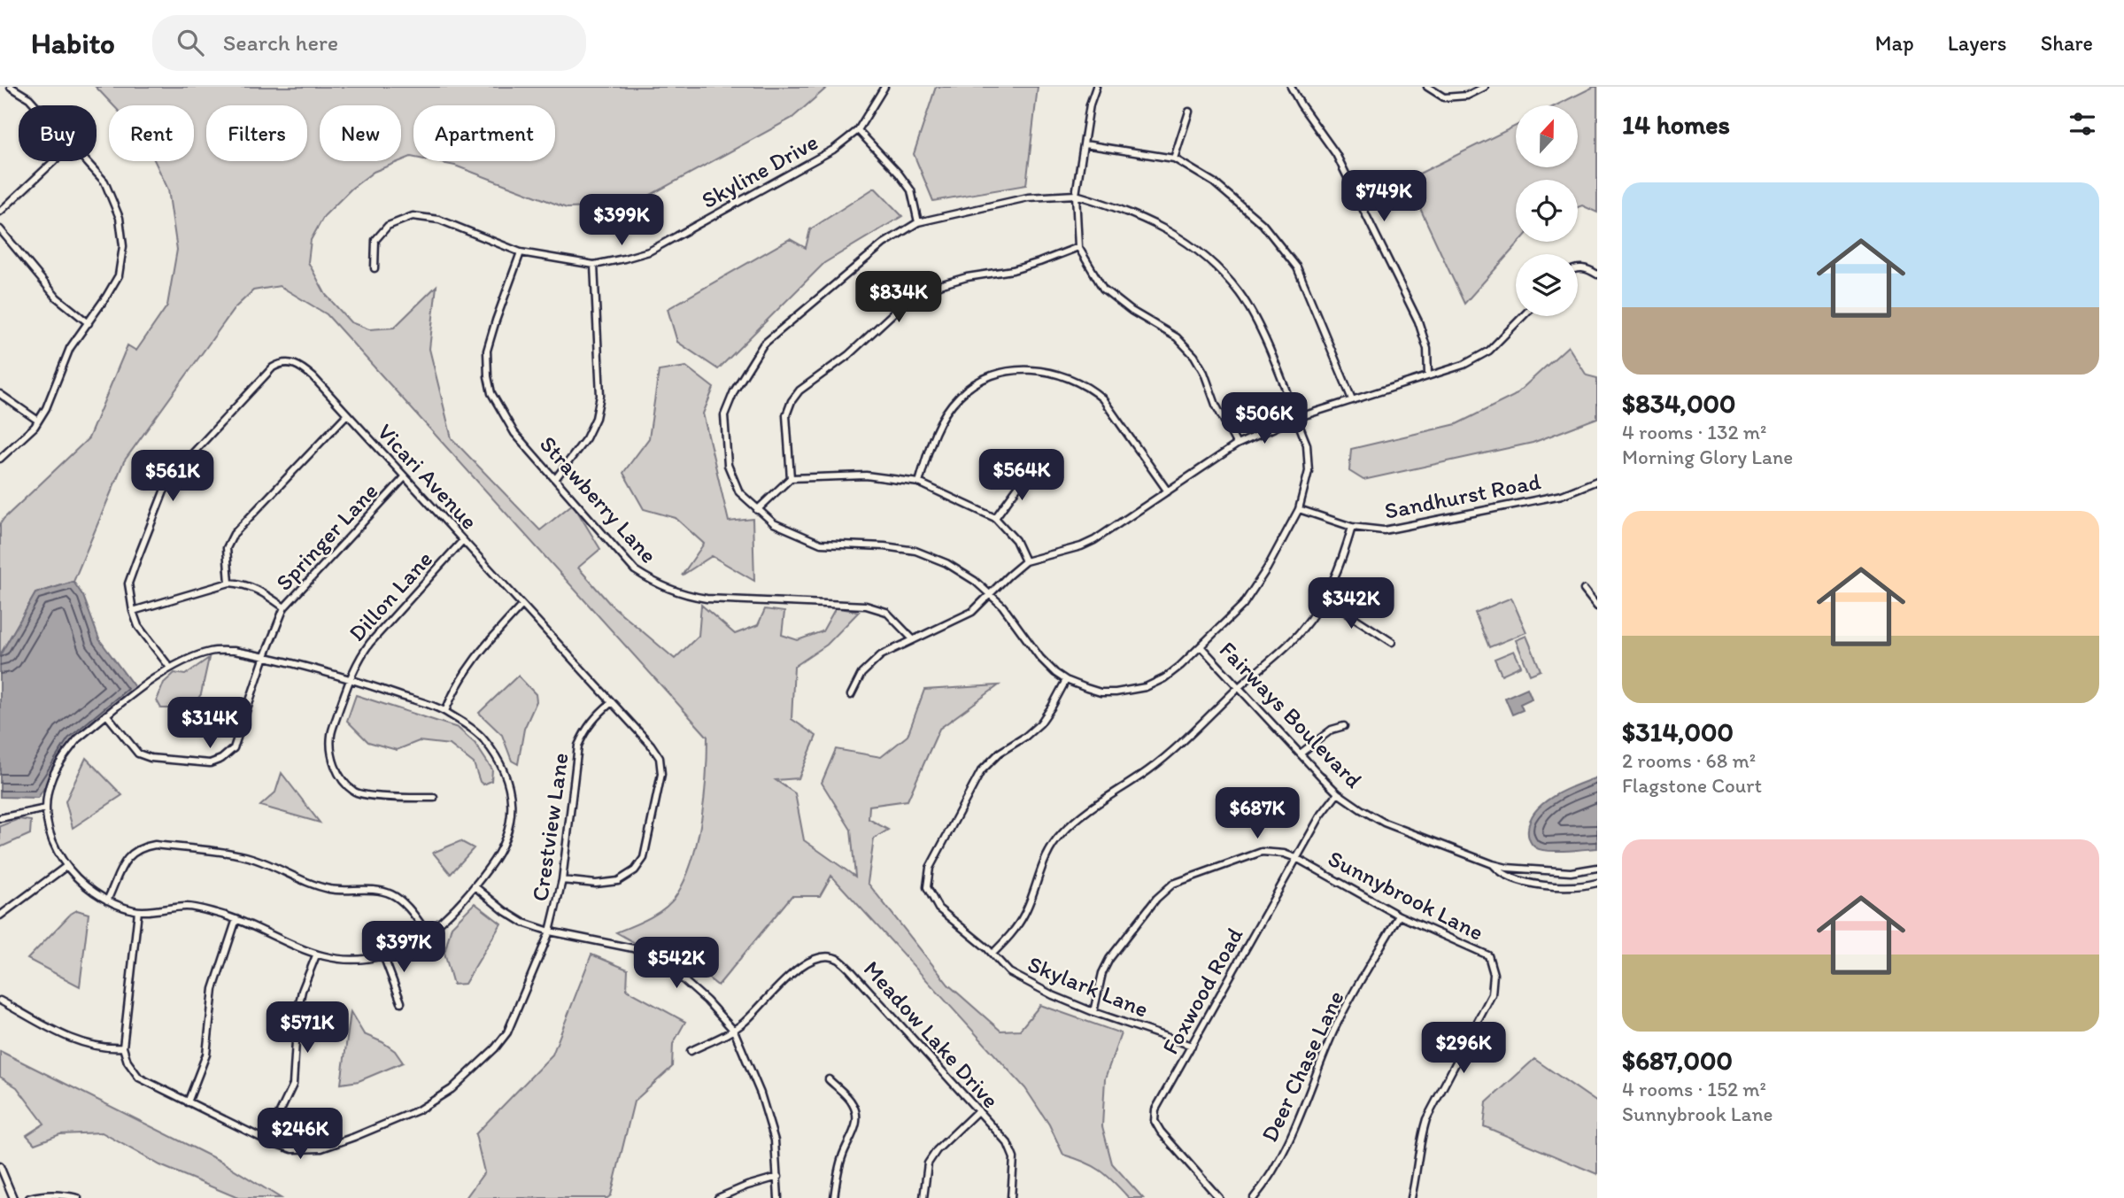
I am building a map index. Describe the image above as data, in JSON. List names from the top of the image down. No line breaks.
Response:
{"streets":{"street":["Skyline Drive","Vicari Avenue","Sandhurst Road","Strawberry Lane","Springer Lane","Dillon Lane","Fairways Boulevard","Crestview Lane","Sunnybrook Lane","Skylark Lane","Foxwood Road","Meadow Lake Drive","Deer Chase Lane"]},"crossings":[["Skyline Drive","Strawberry Lane"],["Vicari Avenue","Springer Lane"],["Vicari Avenue","Dillon Lane"],["Vicari Avenue","Crestview Lane"],["Sandhurst Road","Fairways Boulevard"],["Fairways Boulevard","Skylark Lane"],["Fairways Boulevard","Foxwood Road"],["Sunnybrook Lane","Skylark Lane"],["Sunnybrook Lane","Foxwood Road"],["Sunnybrook Lane","Deer Chase Lane"],["Skylark Lane","Foxwood Road"]],"north":"top","page":{"header":"Habito","search":"Search here","nav":["Map","Layers","Share"],"heading":"14 homes","chip":["Buy","Rent","Filters","New","Apartment"],"list":[{"name":"$834,000","note":"4 rooms · 132 m² · Morning Glory Lane"},{"name":"$314,000","note":"2 rooms · 68 m² · Flagstone Court"},{"name":"$687,000","note":"4 rooms · 152 m² · Sunnybrook Lane"}],"price":["$749K","$399K","$834K","$506K","$564K","$561K","$342K","$314K","$687K","$397K","$542K","$571K","$296K","$246K"]}}
